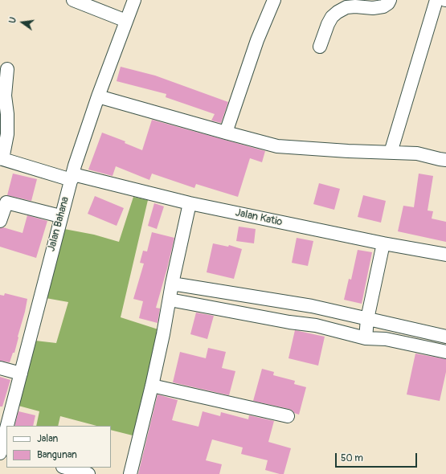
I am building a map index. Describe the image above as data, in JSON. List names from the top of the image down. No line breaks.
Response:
{"streets":{"street":["Jalan Katio","Jalan Bahana"]},"crossings":[["Jalan Katio","Jalan Bahana"]],"legend":["Jalan","Bangunan"],"scale_bar":"50 m","north":"left"}
